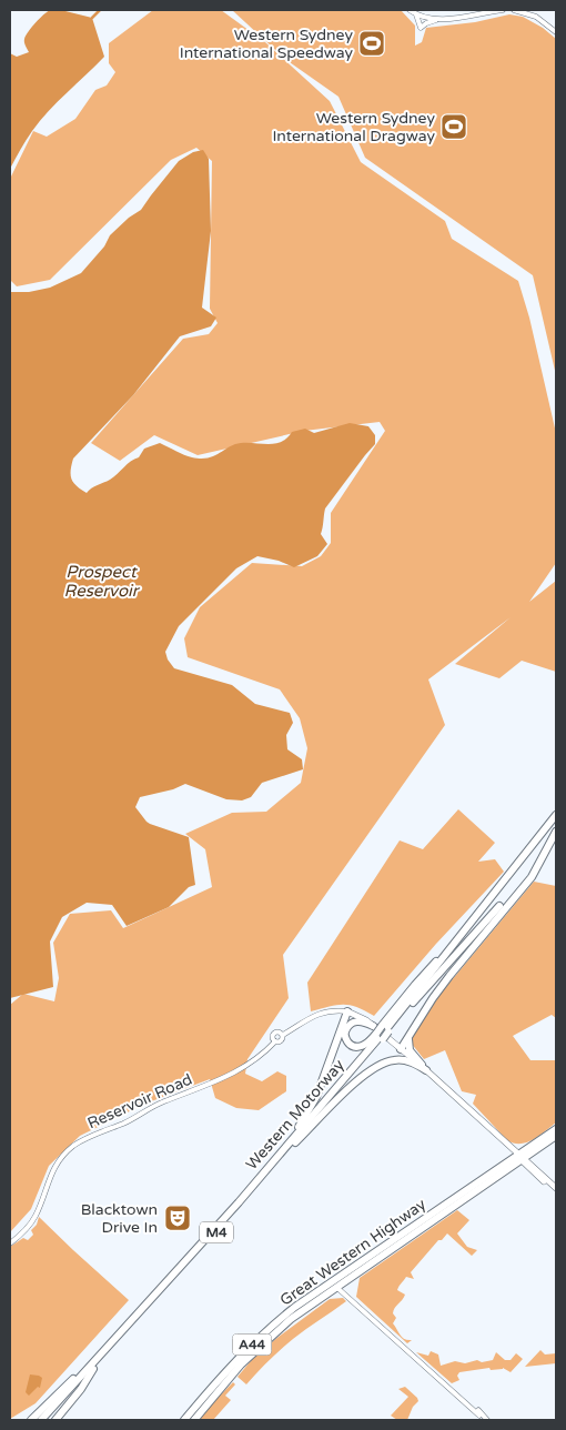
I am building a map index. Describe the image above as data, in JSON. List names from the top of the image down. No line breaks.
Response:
{"streets":{"highway":["Western Motorway","M4","Great Western Highway","A44"],"street":["Reservoir Road"]},"crossings":[["Western Motorway","M4"]],"water":["Prospect Reservoir"],"places":{"sports":["Western Sydney International Speedway","Western Sydney International Dragway"],"theatre":["Blacktown Drive In"]}}
